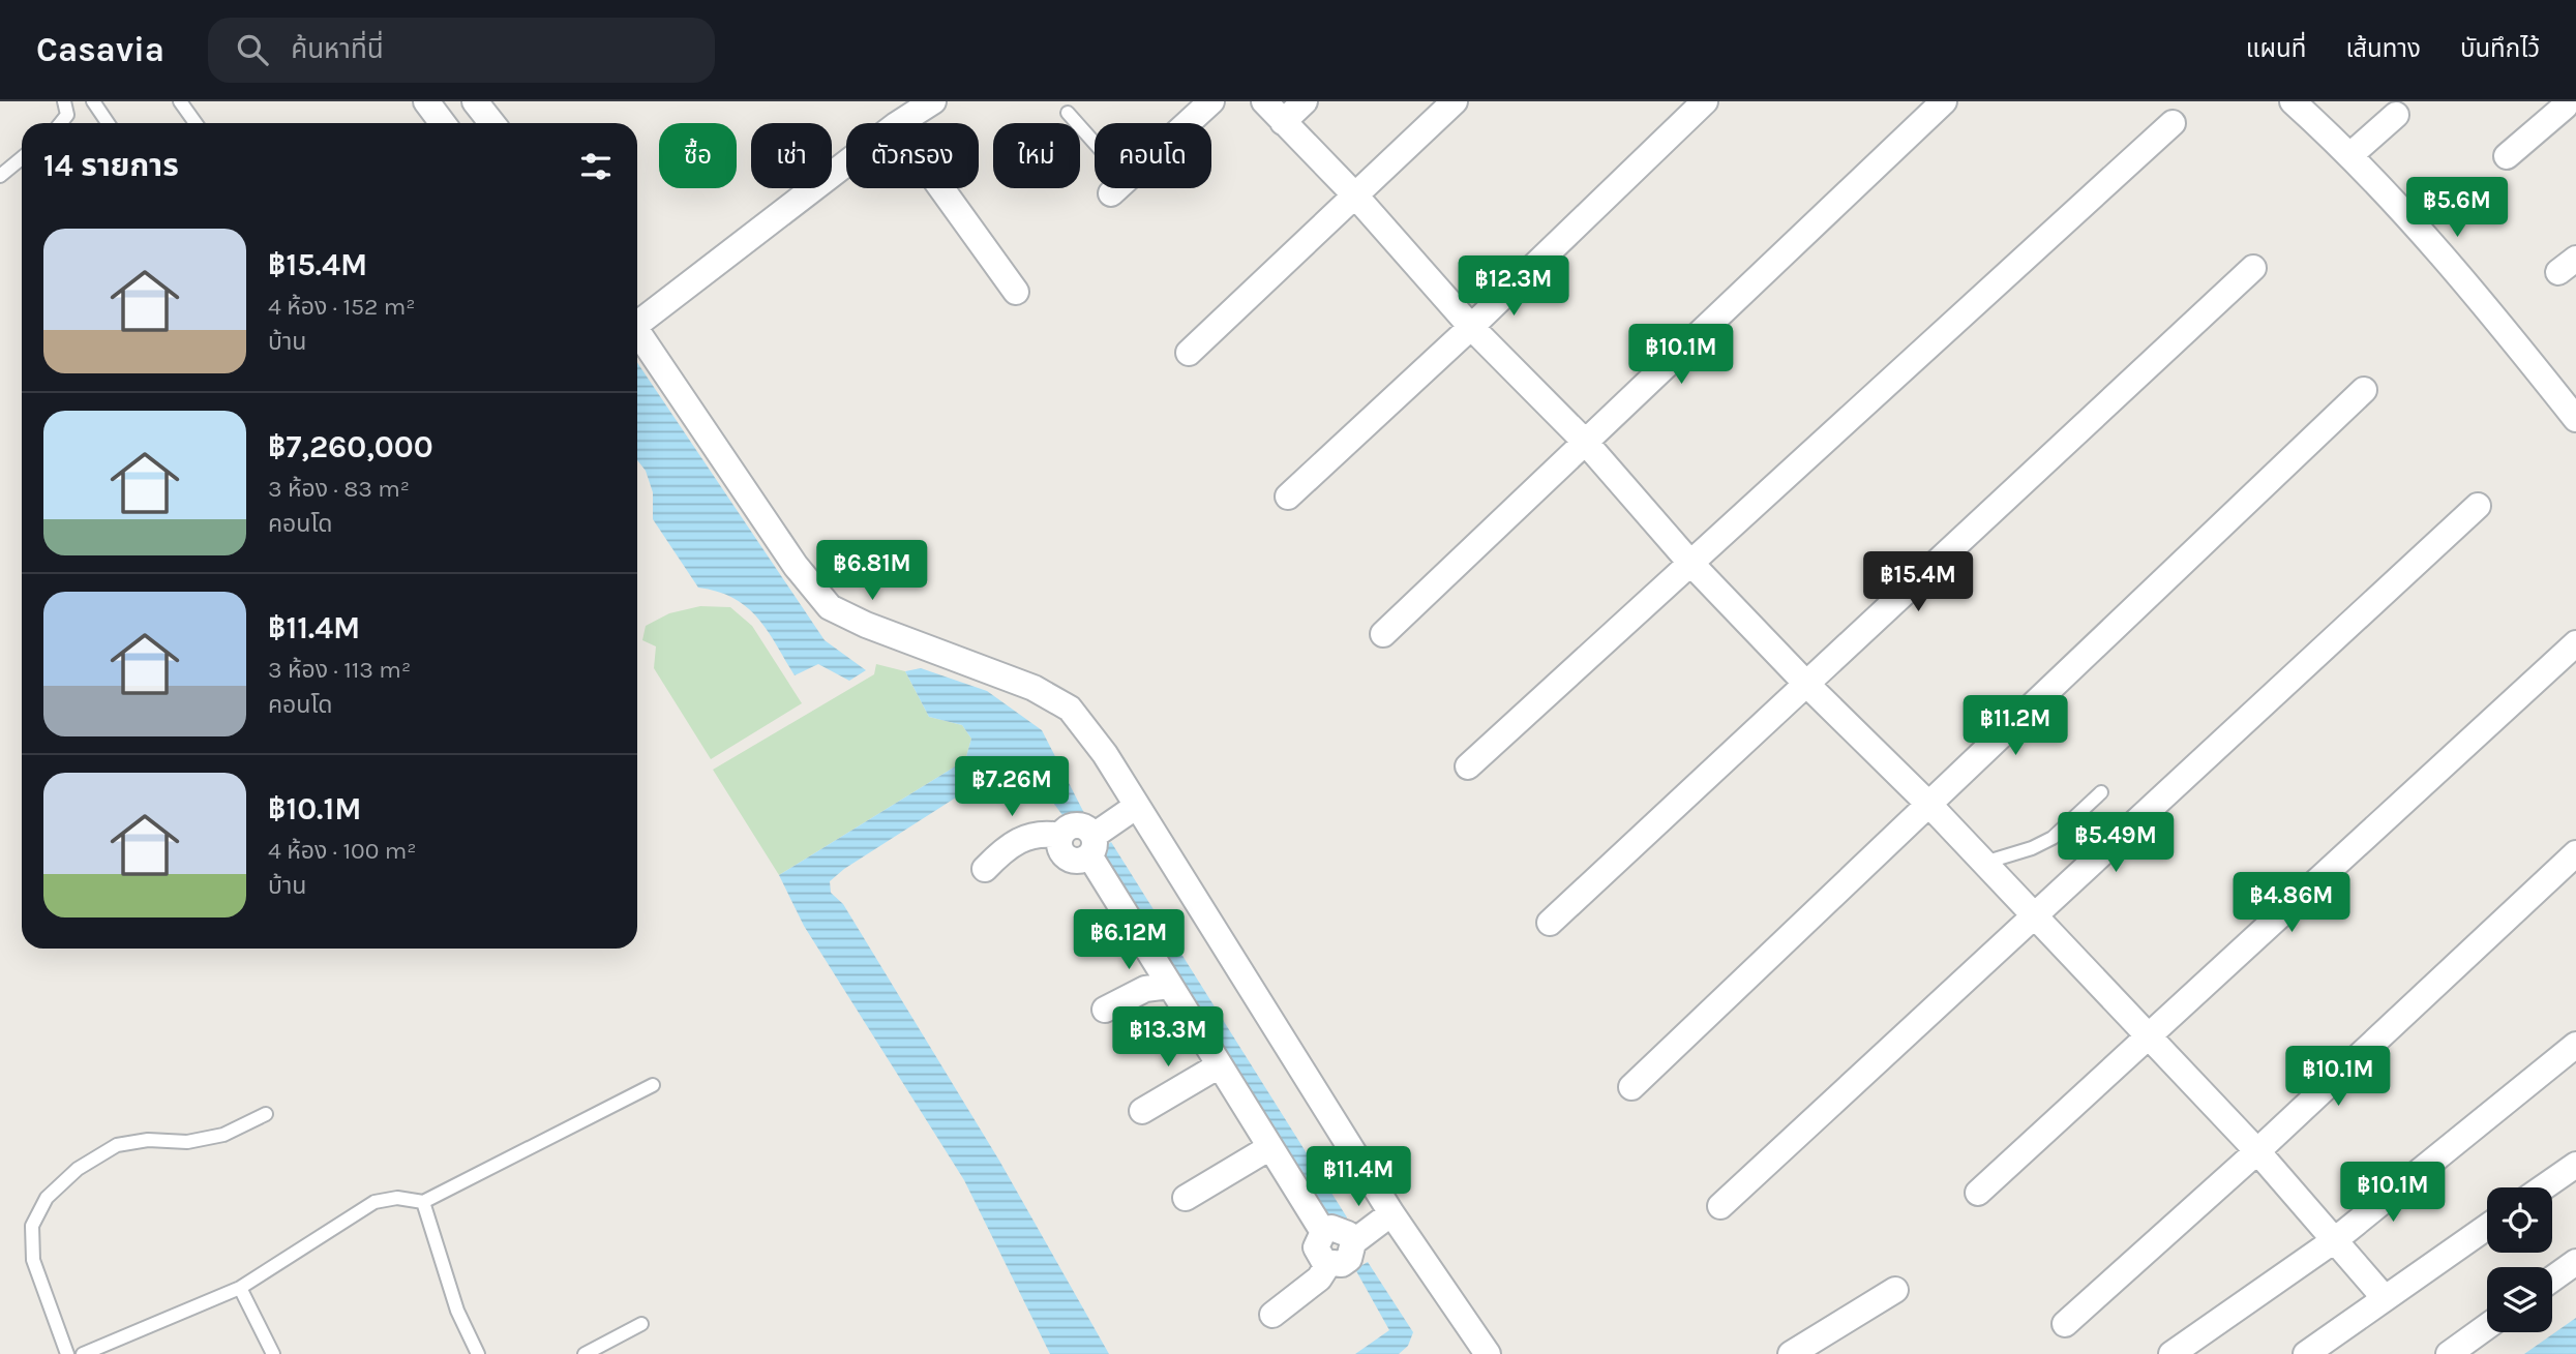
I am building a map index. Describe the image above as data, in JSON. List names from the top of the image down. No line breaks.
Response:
{"page":{"header":"Casavia","search":"ค้นหาที่นี่","nav":["แผนที่","เส้นทาง","บันทึกไว้"],"chip":["ซื้อ","เช่า","ตัวกรอง","ใหม่","คอนโด"],"heading":"14 รายการ","price":["฿5.6M","฿12.3M","฿10.1M","฿6.81M","฿15.4M","฿11.2M","฿7.26M","฿5.49M","฿4.86M","฿6.12M","฿13.3M","฿10.1M","฿11.4M","฿10.1M"],"list":[{"name":"฿15.4M","note":"4 ห้อง · 152 m² · บ้าน"},{"name":"฿7,260,000","note":"3 ห้อง · 83 m² · คอนโด"},{"name":"฿11.4M","note":"3 ห้อง · 113 m² · คอนโด"},{"name":"฿10.1M","note":"4 ห้อง · 100 m² · บ้าน"}]}}
